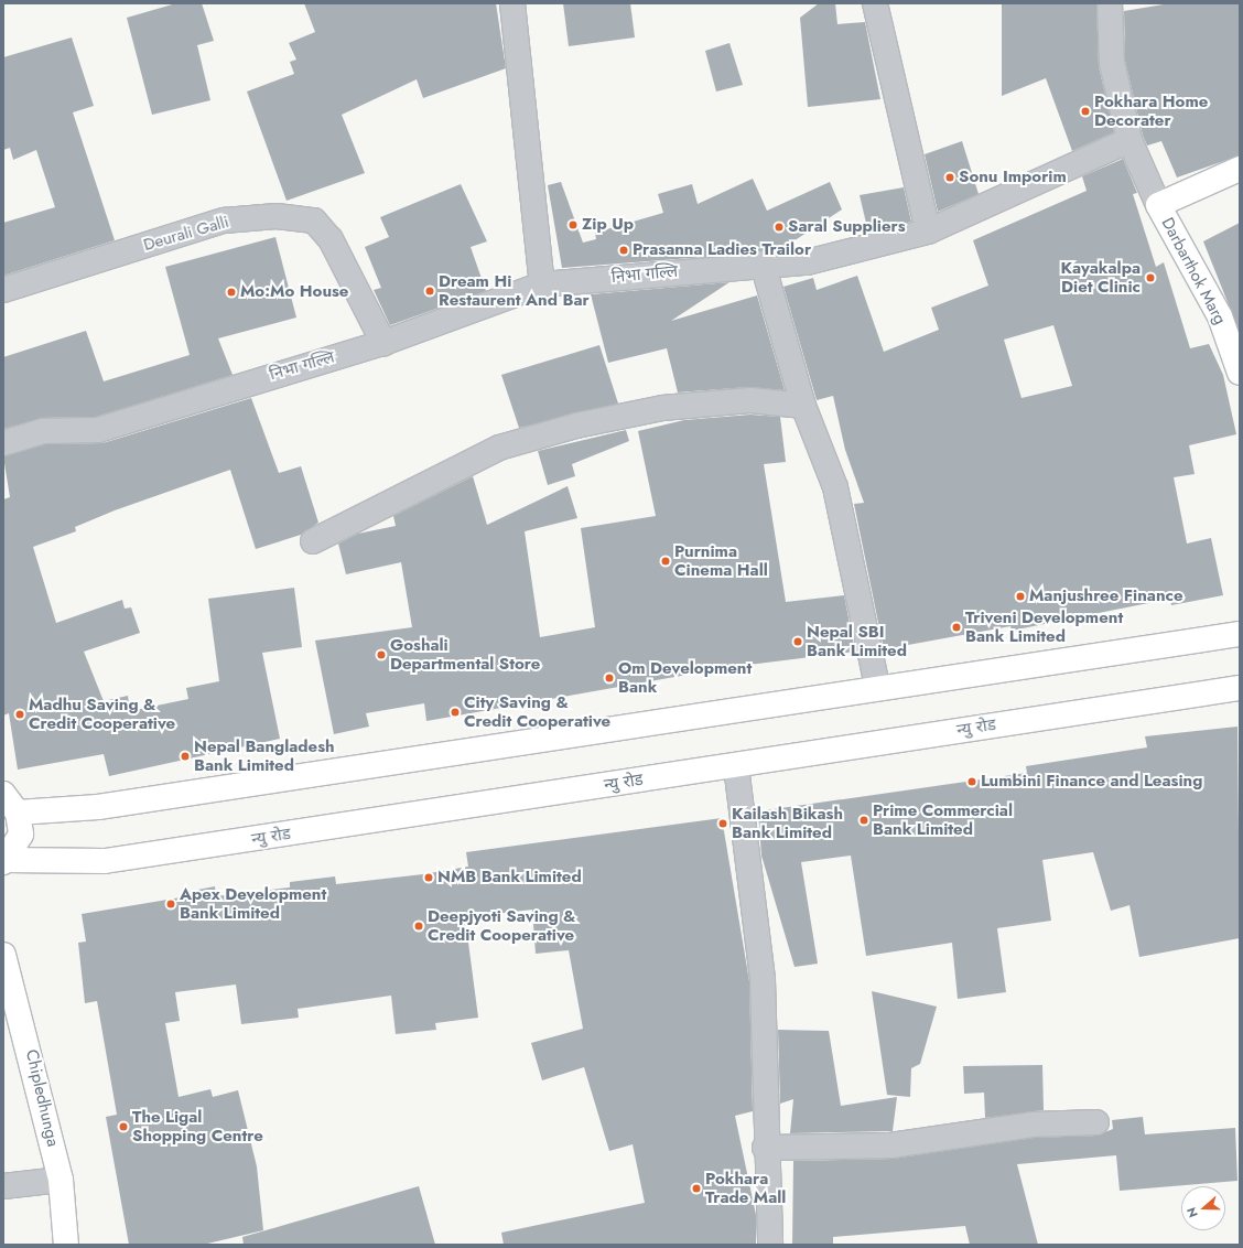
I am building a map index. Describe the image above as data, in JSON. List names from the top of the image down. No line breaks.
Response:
{"streets":{"main road":["Darbarthok Marg","न्यु रोड","Chipledhunga"],"street":["Deurali Galli","निभा गल्लि"]},"crossings":[["Deurali Galli","निभा गल्लि"]],"places":["Pokhara Home Decorater","Sonu Imporim","Zip Up","Saral Suppliers","Prasanna Ladies Trailor","Kayakalpa Diet Clinic","Dream Hi Restaurent And Bar","Mo:Mo House","Purnima Cinema Hall","Manjushree Finance","Triveni Development Bank Limited","Nepal SBI Bank Limited","Goshali Departmental Store","Om Development Bank","City Saving & Credit Cooperative","Madhu Saving & Credit Cooperative","Nepal Bangladesh Bank Limited","Lumbini Finance and Leasing","Prime Commercial Bank Limited","Kailash Bikash Bank Limited","NMB Bank Limited","Apex Development Bank Limited","Deepjyoti Saving & Credit Cooperative","The Ligal Shopping Centre","Pokhara Trade Mall"],"north":"left"}
